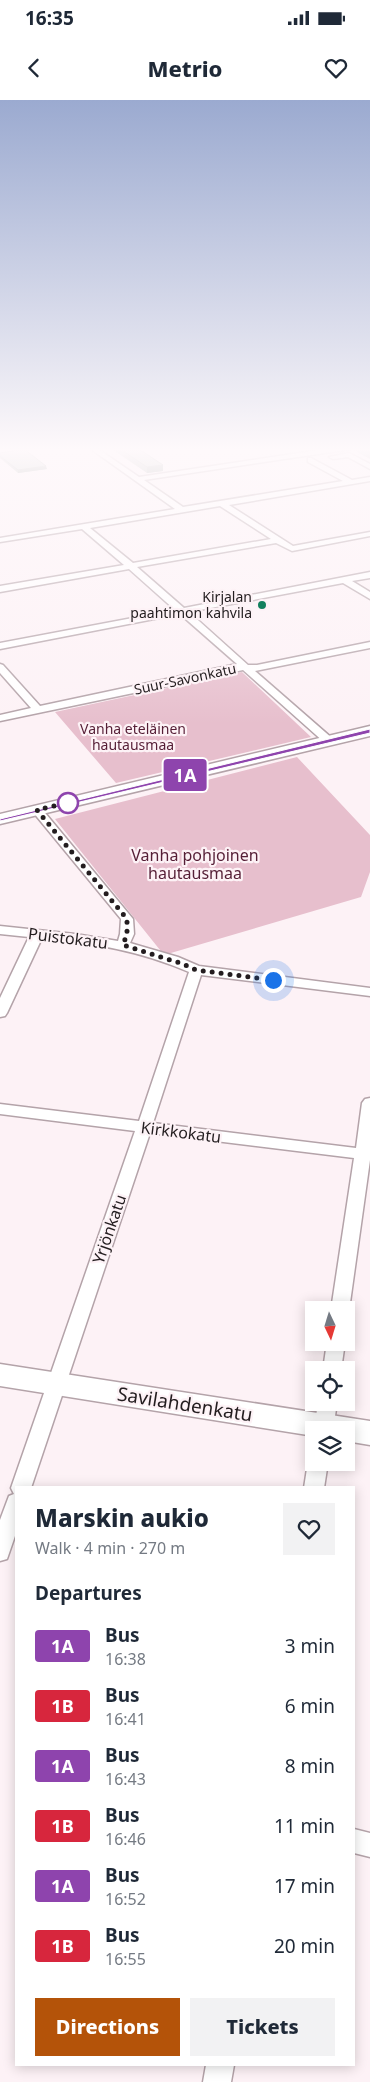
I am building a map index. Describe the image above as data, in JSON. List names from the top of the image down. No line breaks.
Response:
{"streets":{"main road":["Savilahdenkatu"],"street":["Suur-Savonkatu","Puistokatu","Kirkkokatu","Yrjönkatu"]},"crossings":[["Puistokatu","Yrjönkatu"],["Kirkkokatu","Yrjönkatu"],["Yrjönkatu","Savilahdenkatu"]],"parks":["Vanha eteläinen hautausmaa","Vanha pohjoinen hautausmaa"],"places":["Kirjalan paahtimon kahvila"],"lines":["bus line 1A"],"north":"bottom","page":{"status":"16:35","header":"Metrio","on_map":"1A","heading":[["Marskin aukio","Walk · 4 min · 270 m"],"Departures"],"list":[{"mark":"1A","name":"Bus","note":"16:38","value":"3 min"},{"mark":"1B","name":"Bus","note":"16:41","value":"6 min"},{"mark":"1A","name":"Bus","note":"16:43","value":"8 min"},{"mark":"1B","name":"Bus","note":"16:46","value":"11 min"},{"mark":"1A","name":"Bus","note":"16:52","value":"17 min"},{"mark":"1B","name":"Bus","note":"16:55","value":"20 min"}],"buttons":["Directions","Tickets"]}}
